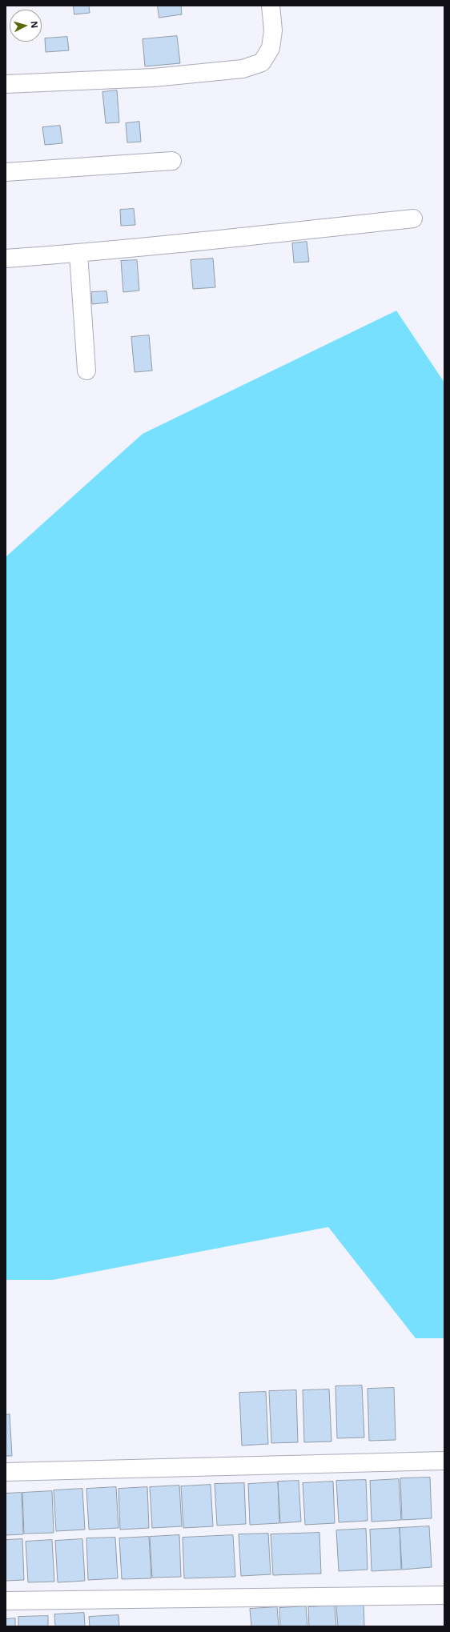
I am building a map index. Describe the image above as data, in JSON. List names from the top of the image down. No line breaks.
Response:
{"north":"right"}
